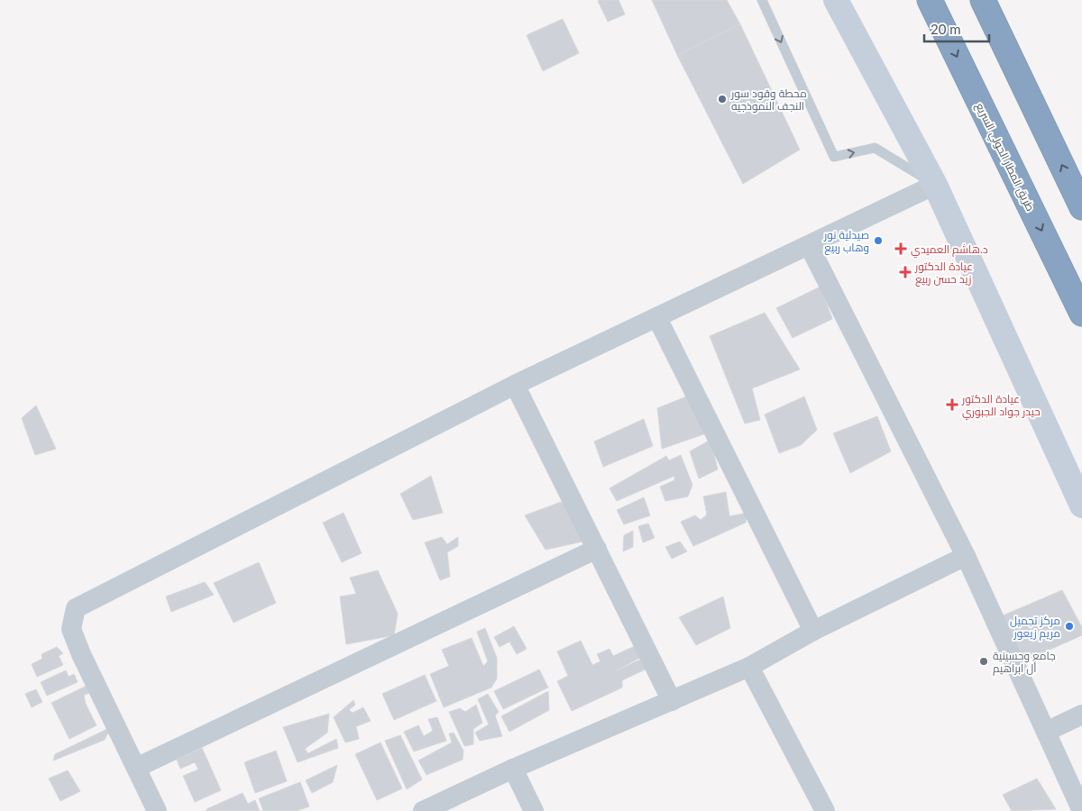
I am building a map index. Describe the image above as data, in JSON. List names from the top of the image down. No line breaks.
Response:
{"streets":{"highway":["طريق المطار الحولي السريع"]},"places":{"other":["محطة وقود سور النجف النموذجيه","صيدلية نور وهاب ربيع","مركز تجميل مريم زيعور","جامع وحسينية أل ابراهيم"],"health":["د.هاشم العميدي","عيادة الدكتور زيد حسن ربيع","عيادة الدكتور حيدر جواد الجبوري"]},"scale_bar":"20 m"}
